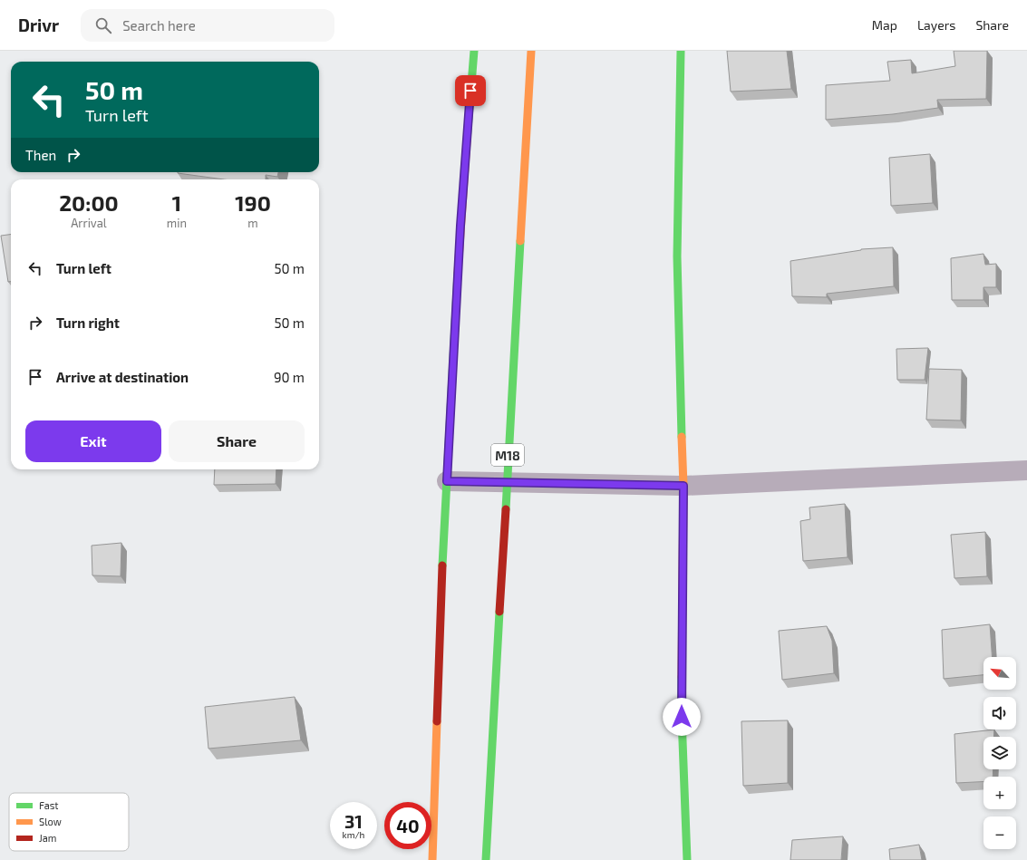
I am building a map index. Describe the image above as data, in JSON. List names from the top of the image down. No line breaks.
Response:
{"streets":{"street":["M18"]},"legend":["Fast","Slow","Jam"],"north":"top left","page":{"header":"Drivr","search":"Search here","nav":["Map","Layers","Share"],"turn":["50 m","Turn left"],"then":"Then","eta":["20:00","Arrival","1","min","190","m"],"list":[{"name":"Turn left","value":"50 m"},{"name":"Turn right","value":"50 m"},{"name":"Arrive at destination","value":"90 m"}],"buttons":["Exit","Share"],"map_buttons":["+","−"],"speed":"31 km/h","limit":"40"}}
